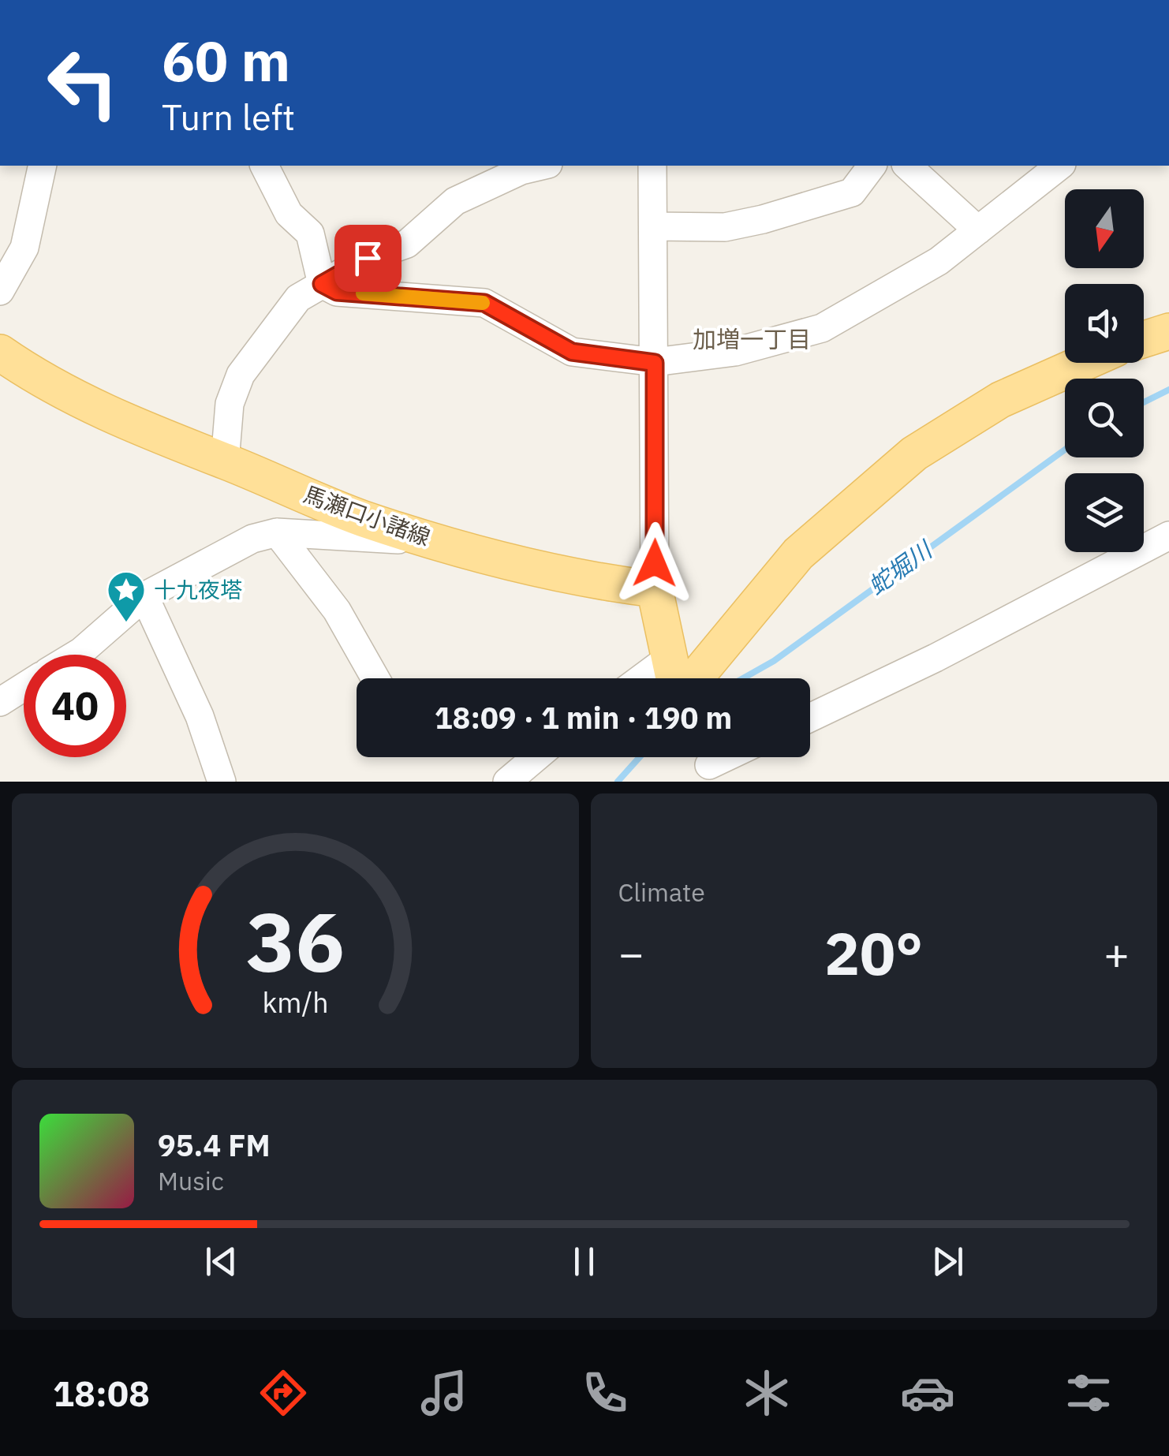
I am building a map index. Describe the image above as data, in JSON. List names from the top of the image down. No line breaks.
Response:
{"streets":{"main road":["馬瀬口小諸線"]},"districts":["加増一丁目"],"water":["蛇堀川"],"places":{"place":["十九夜塔"]},"north":"bottom","page":{"turn":["60 m","Turn left"],"limit":"40","trip":"18:09 · 1 min · 190 m","tile":"Climate","heat":["−","20°","+"],"song":["95.4 FM","Music"],"tabs":"18:08","gauge":["36","km/h"]}}
